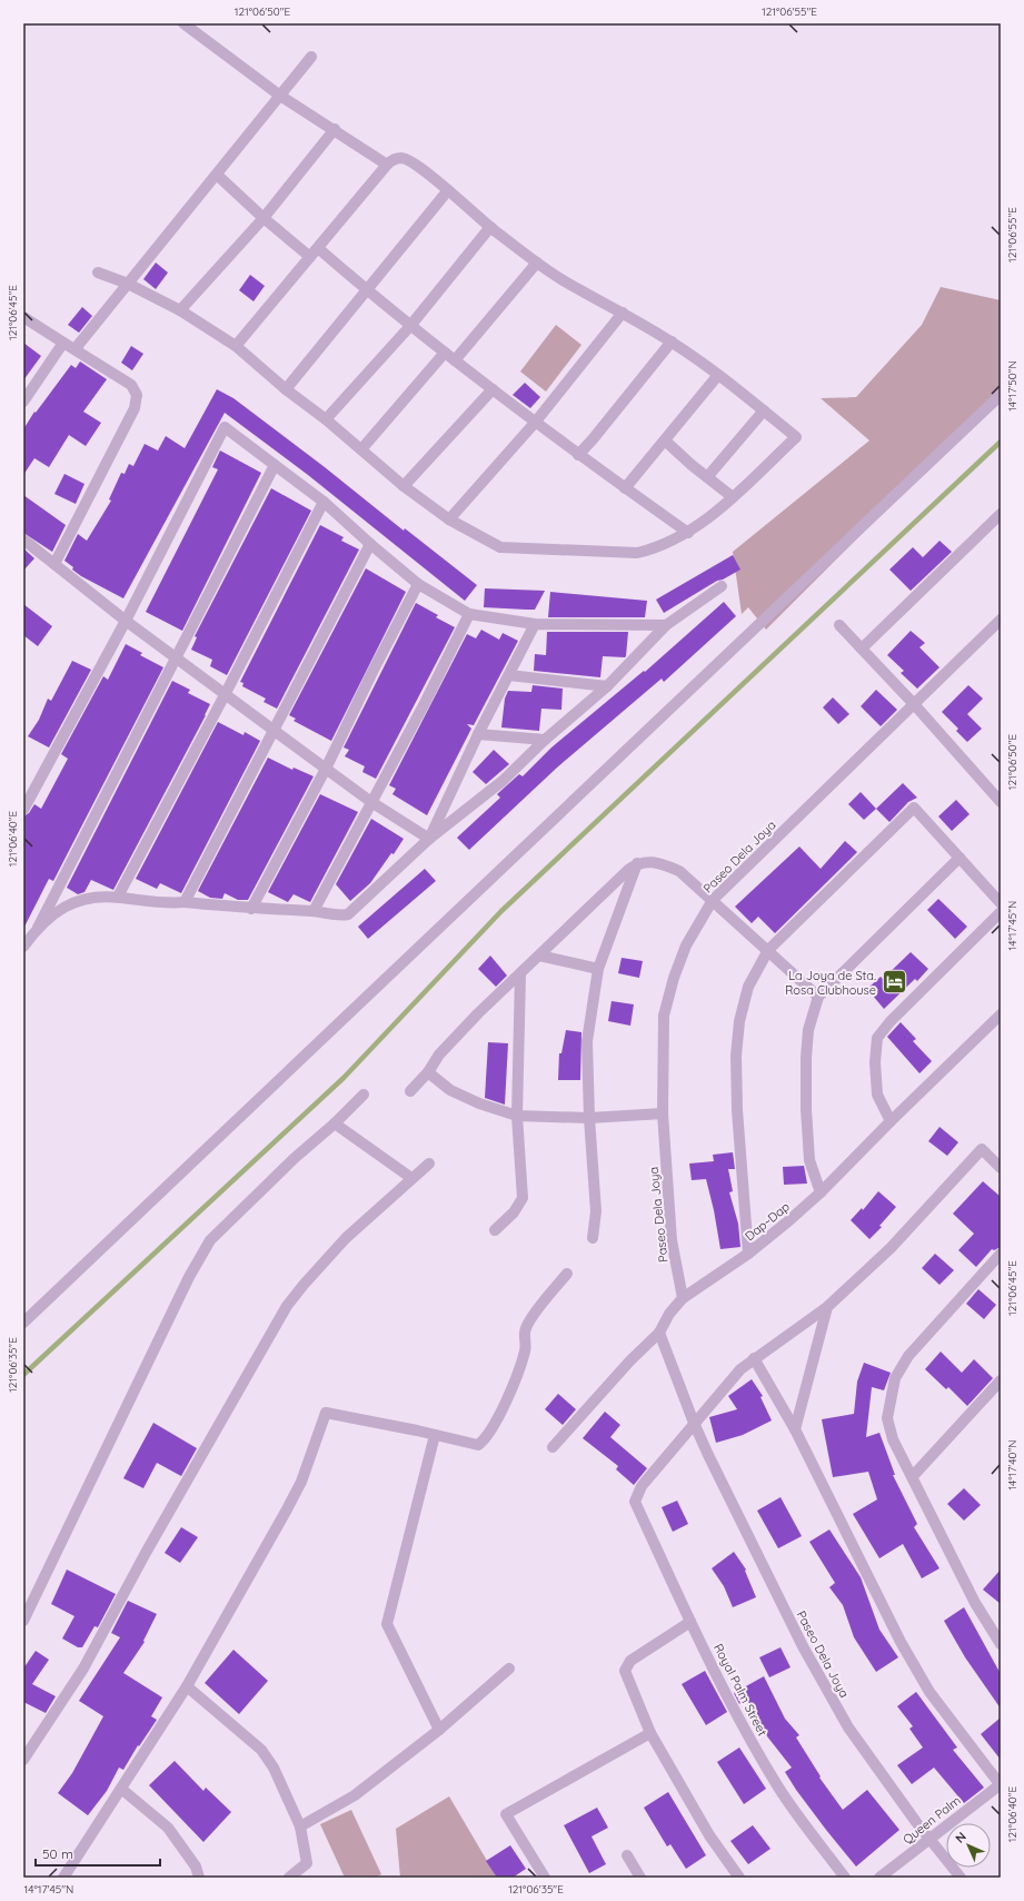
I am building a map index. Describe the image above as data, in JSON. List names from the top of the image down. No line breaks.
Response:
{"streets":{"street":["Paseo Dela Joya","Dap~Dap","Royal Palm Street","Queen Palm"]},"crossings":[["Paseo Dela Joya","Dap~Dap"],["Paseo Dela Joya","Royal Palm Street"],["Paseo Dela Joya","Queen Palm"]],"places":{"hotel":["La Joya de Sta. Rosa Clubhouse"]},"scale_bar":"50 m","north":"top left","coordinates":["121°06'50\"E","121°06'55\"E","121°06'45\"E","14°17'50\"N","121°06'40\"E","14°17'45\"N","121°06'35\"E","14°17'40\"N"]}
